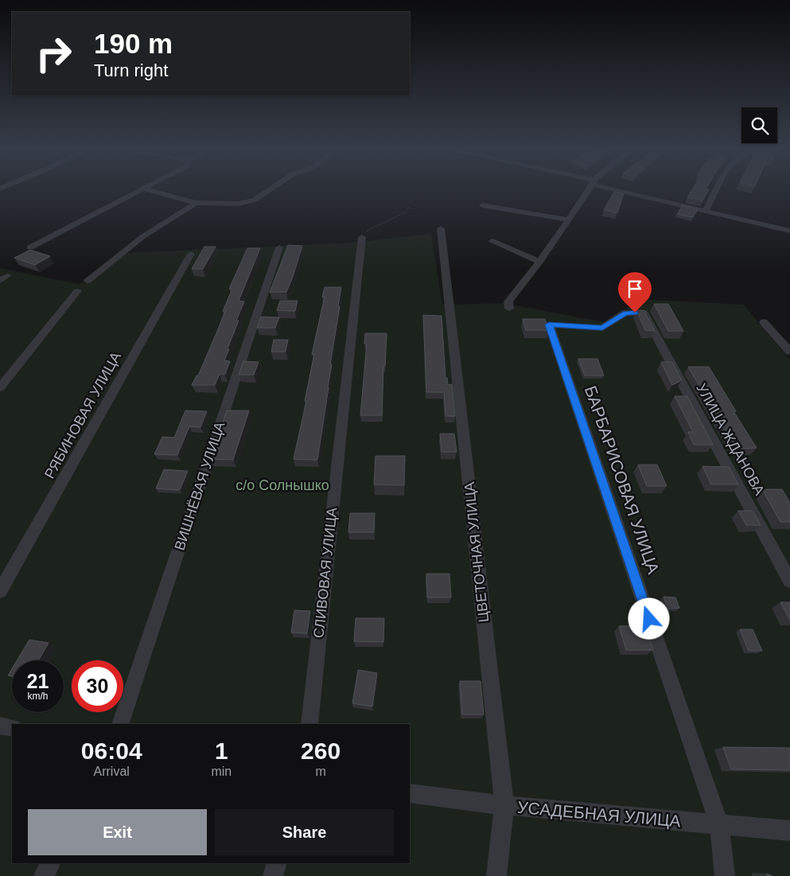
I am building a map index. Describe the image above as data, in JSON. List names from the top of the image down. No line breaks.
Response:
{"streets":{"street":["РЯБИНОВАЯ УЛИЦА","УЛИЦА ЖДАНОВА","БАРБАРИСОВАЯ УЛИЦА","ВИШНЁВАЯ УЛИЦА","ЦВЕТОЧНАЯ УЛИЦА","СЛИВОВАЯ УЛИЦА","УСАДЕБНАЯ УЛИЦА"]},"crossings":[["УЛИЦА ЖДАНОВА","БАРБАРИСОВАЯ УЛИЦА"],["БАРБАРИСОВАЯ УЛИЦА","УСАДЕБНАЯ УЛИЦА"],["ЦВЕТОЧНАЯ УЛИЦА","УСАДЕБНАЯ УЛИЦА"]],"parks":["с/о Солнышко"],"page":{"turn":["190 m","Turn right"],"speed":"21 km/h","limit":"30","eta":["06:04","Arrival","1","min","260","m"],"buttons":["Exit","Share"]}}
